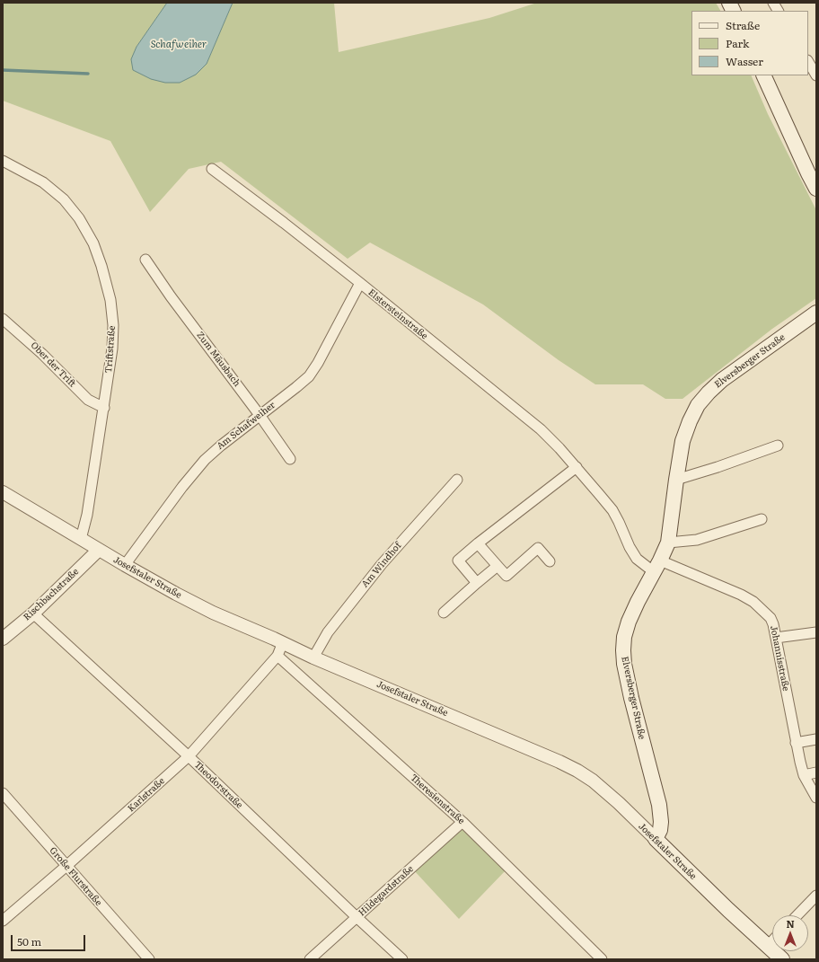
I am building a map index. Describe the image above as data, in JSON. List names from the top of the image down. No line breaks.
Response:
{"streets":{"main road":["Elversberger Straße","Josefstaler Straße"],"street":["Elstersteinstraße","Triftstraße","Zum Mäusbach","Ober der Trift","Am Schafweiher","Am Windhof","Rischbachstraße","Johannisstraße","Theodorstraße","Karlstraße","Theresienstraße","Große Flurstraße","Hildegardstraße"]},"crossings":[["Elstersteinstraße","Elversberger Straße"],["Elstersteinstraße","Am Schafweiher"],["Elstersteinstraße","Johannisstraße"],["Triftstraße","Ober der Trift"],["Triftstraße","Josefstaler Straße"],["Zum Mäusbach","Am Schafweiher"],["Elversberger Straße","Josefstaler Straße"],["Elversberger Straße","Johannisstraße"],["Am Schafweiher","Josefstaler Straße"],["Am Windhof","Josefstaler Straße"],["Josefstaler Straße","Rischbachstraße"],["Rischbachstraße","Theodorstraße"],["Theodorstraße","Karlstraße"],["Theodorstraße","Hildegardstraße"],["Karlstraße","Theresienstraße"],["Karlstraße","Große Flurstraße"],["Theresienstraße","Hildegardstraße"]],"water":["Schafweiher"],"legend":["Straße","Park","Wasser"],"scale_bar":"50 m","north":"top"}
